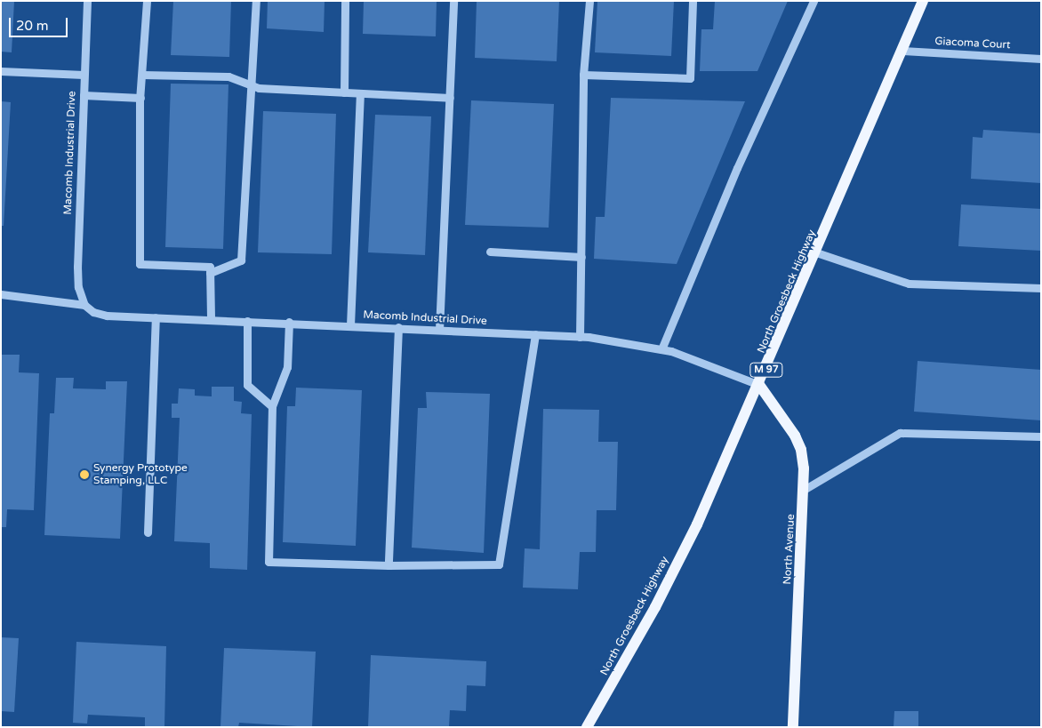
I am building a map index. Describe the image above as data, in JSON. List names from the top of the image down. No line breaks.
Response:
{"streets":{"main road":["North Groesbeck Highway","M 97","North Avenue"],"street":["Giacoma Court","Macomb Industrial Drive"]},"crossings":[["Giacoma Court","North Groesbeck Highway"],["Macomb Industrial Drive","North Groesbeck Highway"],["Macomb Industrial Drive","North Avenue"],["North Groesbeck Highway","North Avenue"]],"places":["Synergy Prototype Stamping, LLC"],"scale_bar":"20 m"}
